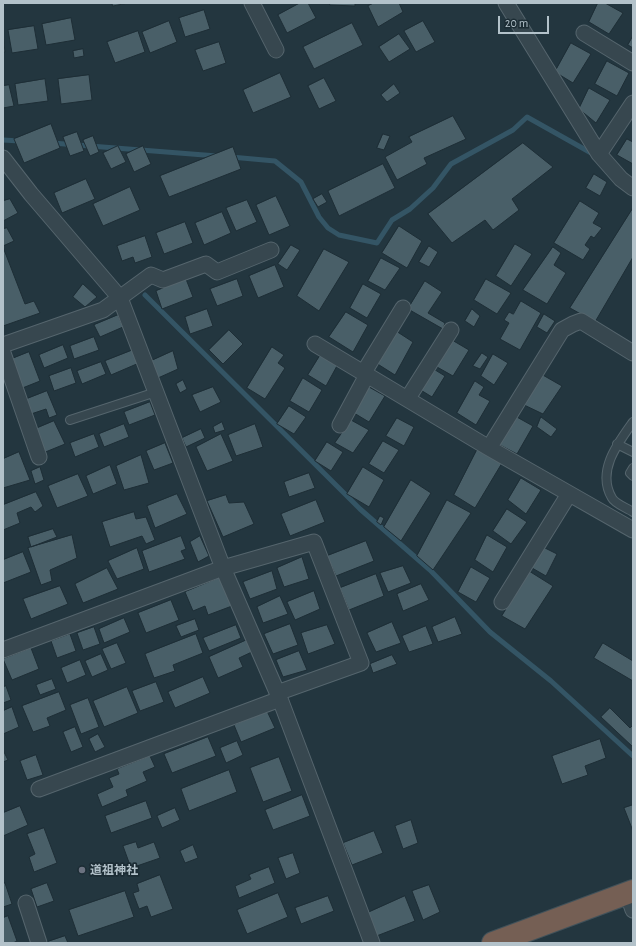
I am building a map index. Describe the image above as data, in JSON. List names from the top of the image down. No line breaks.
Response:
{"places":["道祖神社"],"scale_bar":"20 m"}
